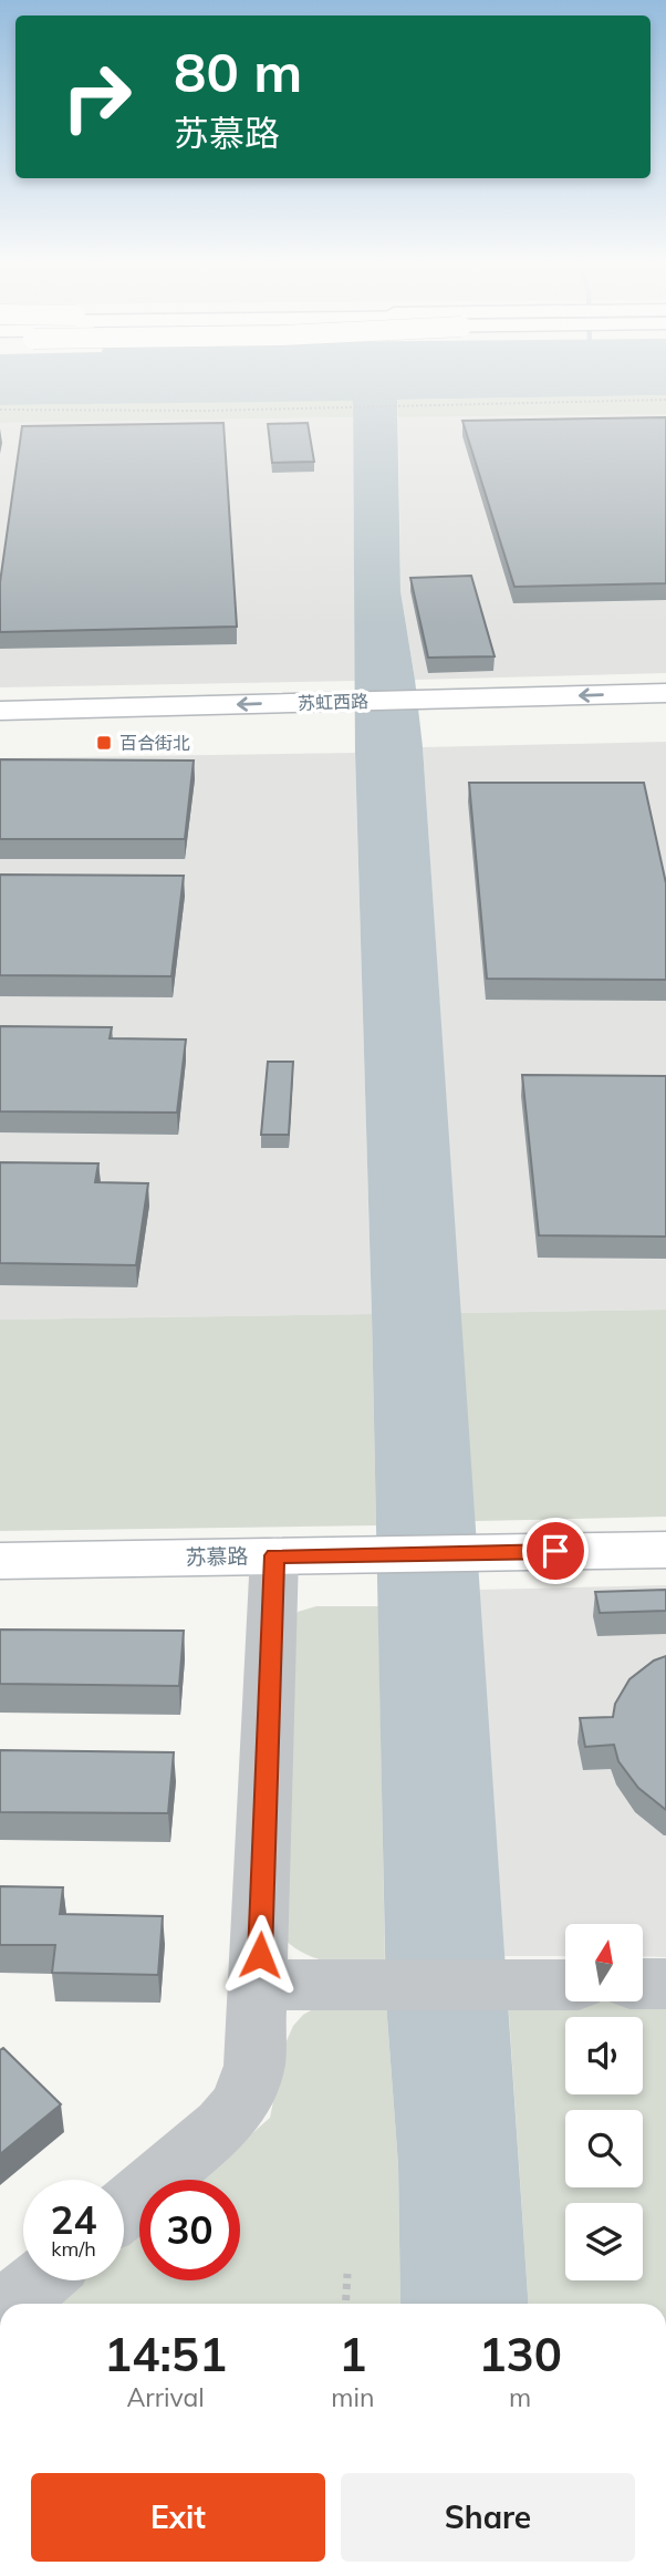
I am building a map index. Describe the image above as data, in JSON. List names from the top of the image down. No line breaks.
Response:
{"streets":{"main road":["苏虹西路","苏慕路"]},"places":{"transit":["百合街北"]},"north":"top","page":{"turn":["80 m","苏慕路"],"speed":"24 km/h","limit":"30","eta":["14:51","Arrival","1","min","130","m"],"buttons":["Exit","Share"]}}
